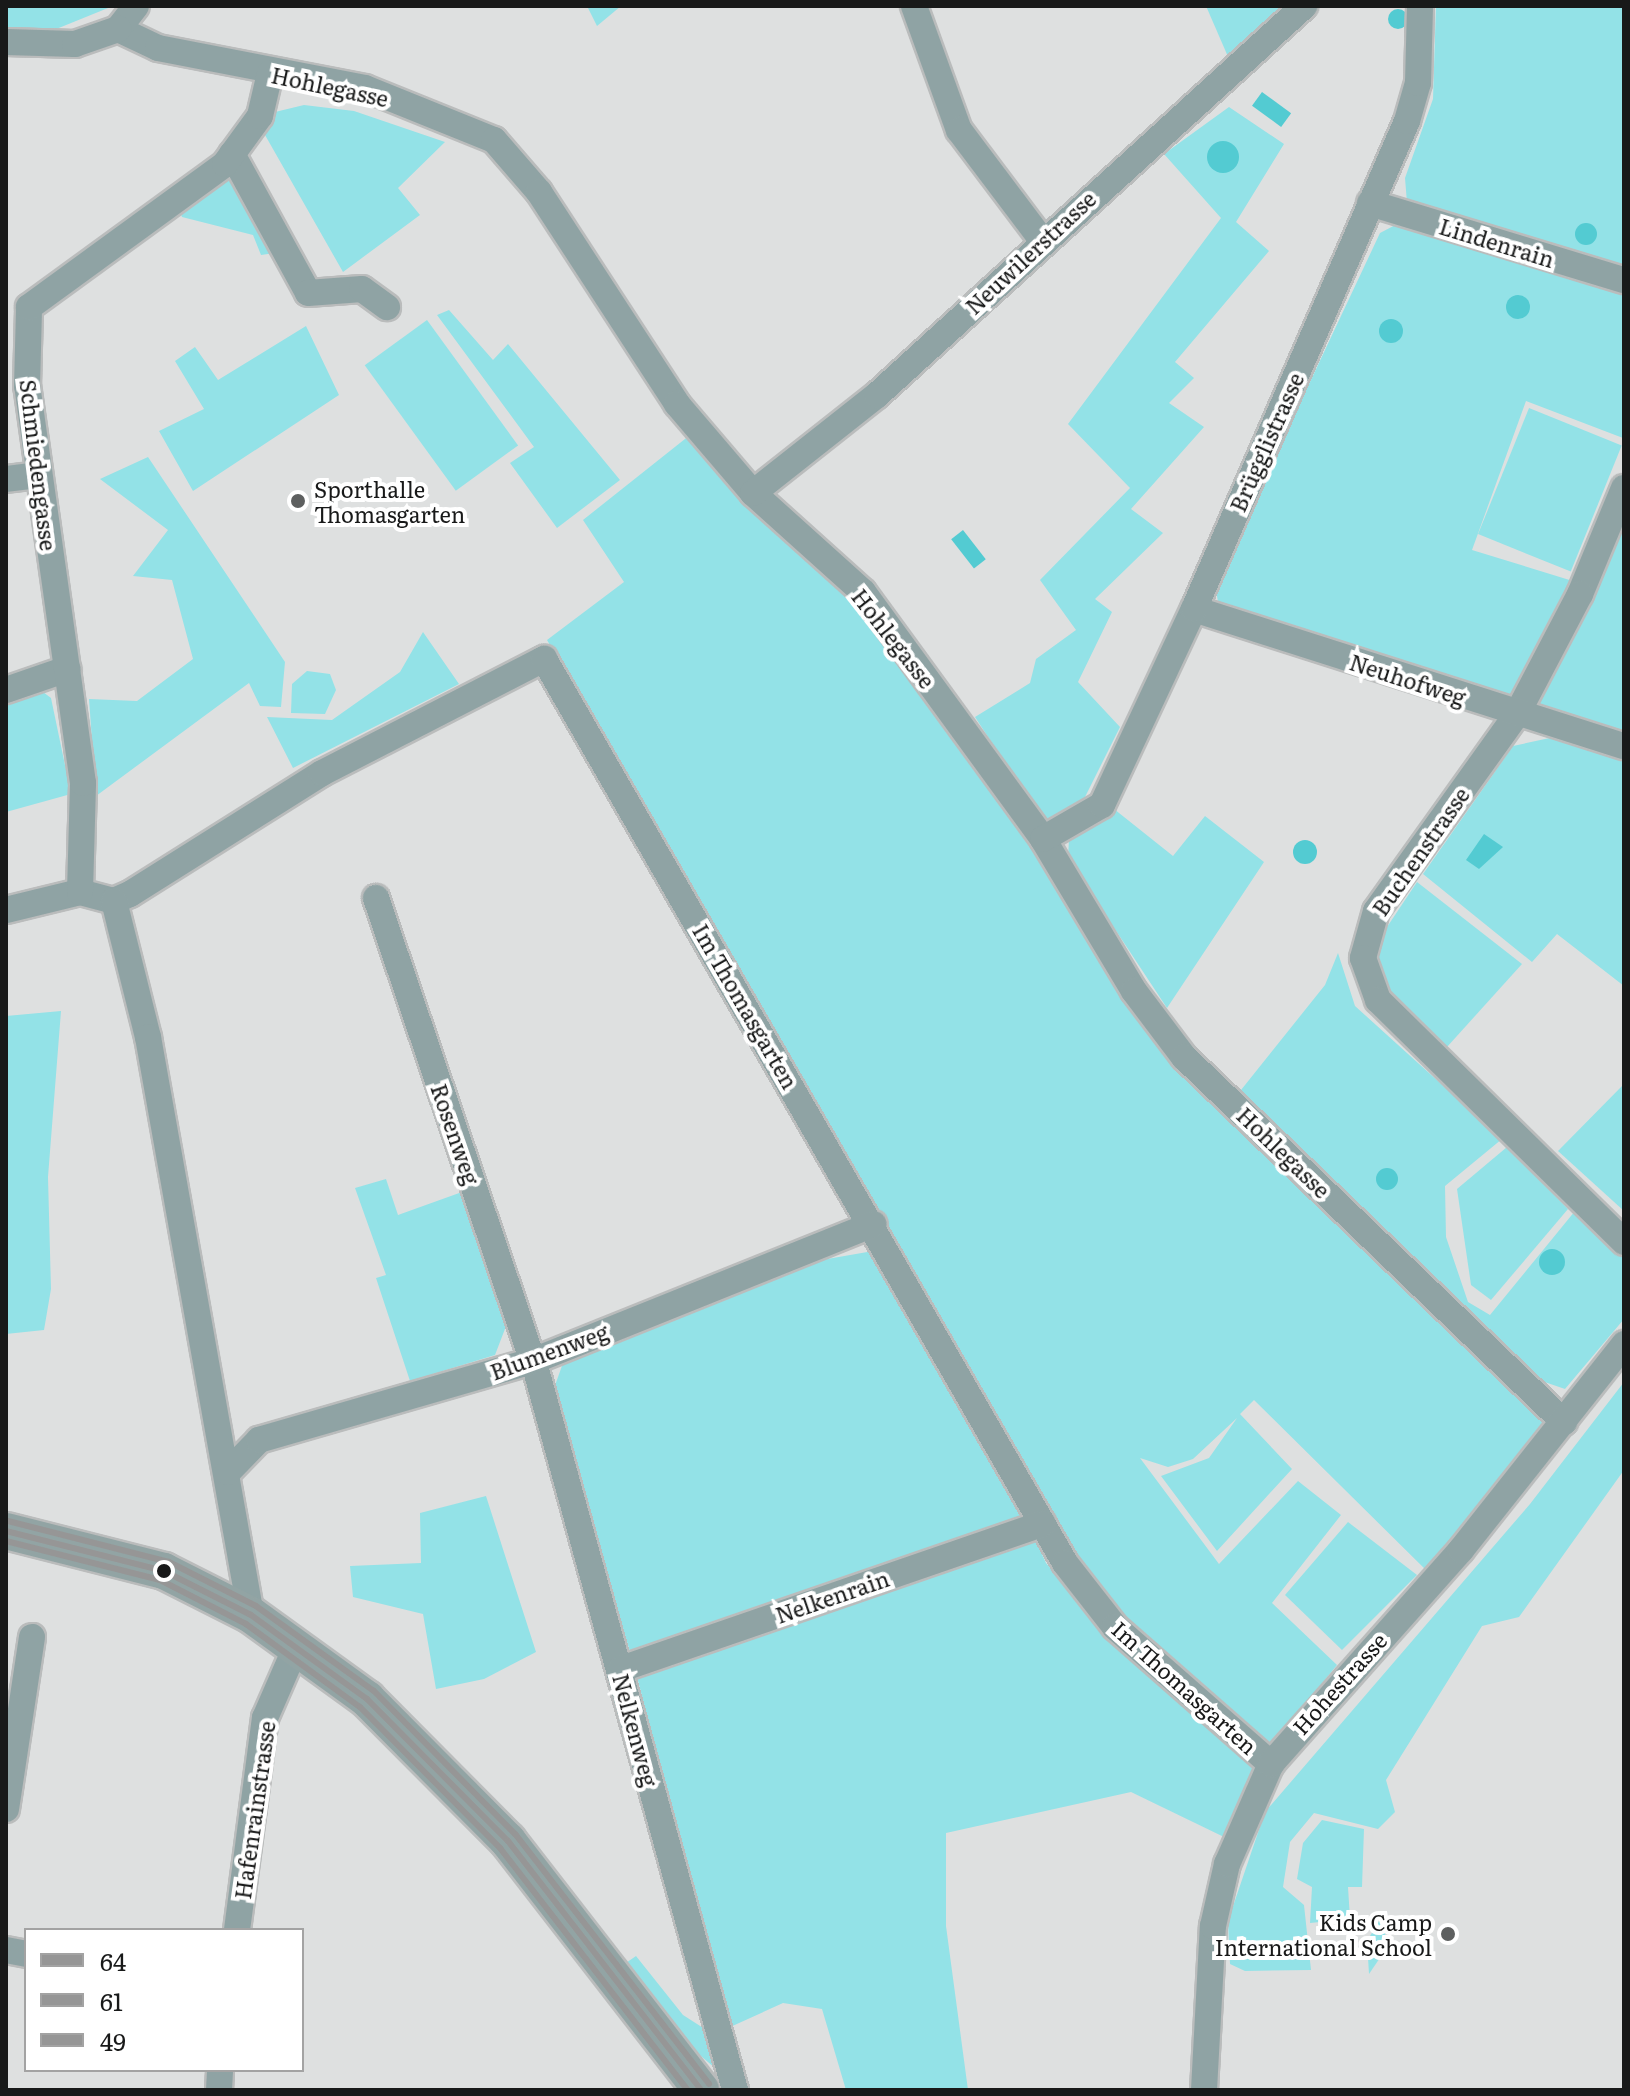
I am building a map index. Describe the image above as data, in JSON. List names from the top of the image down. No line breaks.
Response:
{"streets":{"street":["Hohlegasse","Lindenrain","Neuwilerstrasse","Brügglistrasse","Schmiedengasse","Neuhofweg","Buchenstrasse","Im Thomasgarten","Rosenweg","Blumenweg","Nelkenrain","Hohestrasse","Nelkenweg","Hafenrainstrasse"]},"crossings":[["Hohlegasse","Neuwilerstrasse"],["Hohlegasse","Brügglistrasse"],["Hohlegasse","Schmiedengasse"],["Hohlegasse","Hohestrasse"],["Lindenrain","Brügglistrasse"],["Brügglistrasse","Neuhofweg"],["Neuhofweg","Buchenstrasse"],["Im Thomasgarten","Blumenweg"],["Im Thomasgarten","Nelkenrain"],["Im Thomasgarten","Hohestrasse"],["Rosenweg","Blumenweg"],["Rosenweg","Nelkenweg"],["Blumenweg","Nelkenweg"],["Nelkenrain","Nelkenweg"]],"places":["Sporthalle Thomasgarten","Kids Camp International School"],"lines":["transit line 49","transit line 64","transit line 61"],"legend":["64","61","49"]}
